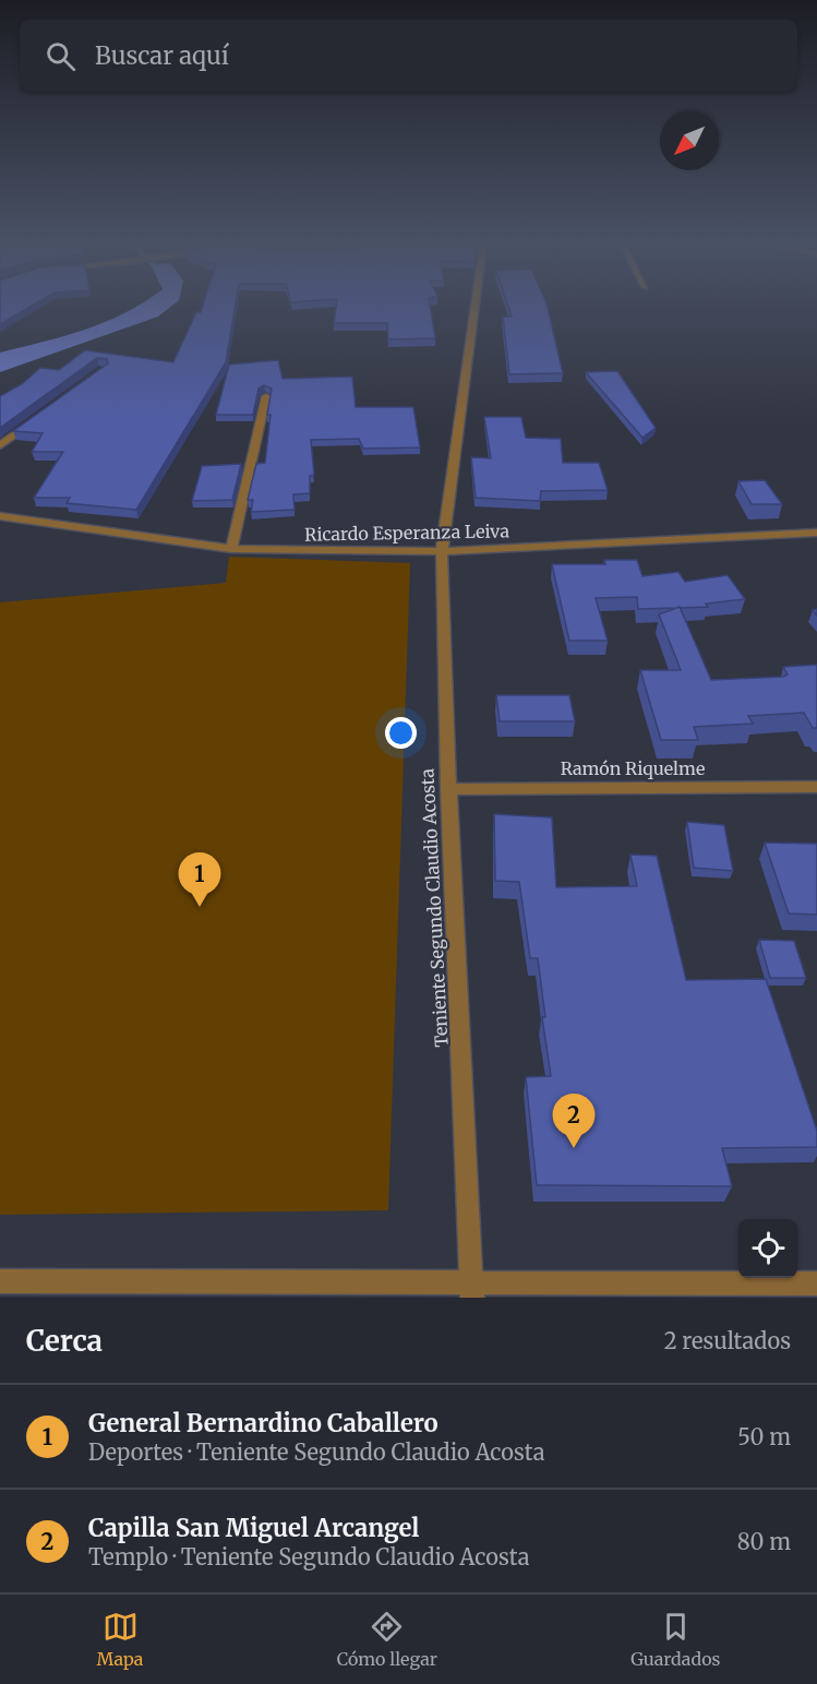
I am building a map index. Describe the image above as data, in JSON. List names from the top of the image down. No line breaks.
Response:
{"streets":{"street":["Ricardo Esperanza Leiva","Ramón Riquelme","Teniente Segundo Claudio Acosta"]},"crossings":[["Ricardo Esperanza Leiva","Teniente Segundo Claudio Acosta"],["Ramón Riquelme","Teniente Segundo Claudio Acosta"]],"north":"bottom left","page":{"search":"Buscar aquí","pins":["1","2"],"heading":["Cerca","2 resultados"],"list":[{"mark":"1","name":"General Bernardino Caballero","note":"Deportes · Teniente Segundo Claudio Acosta","value":"50 m"},{"mark":"2","name":"Capilla San Miguel Arcangel","note":"Templo · Teniente Segundo Claudio Acosta","value":"80 m"}],"nav":["Mapa","Cómo llegar","Guardados"]}}
